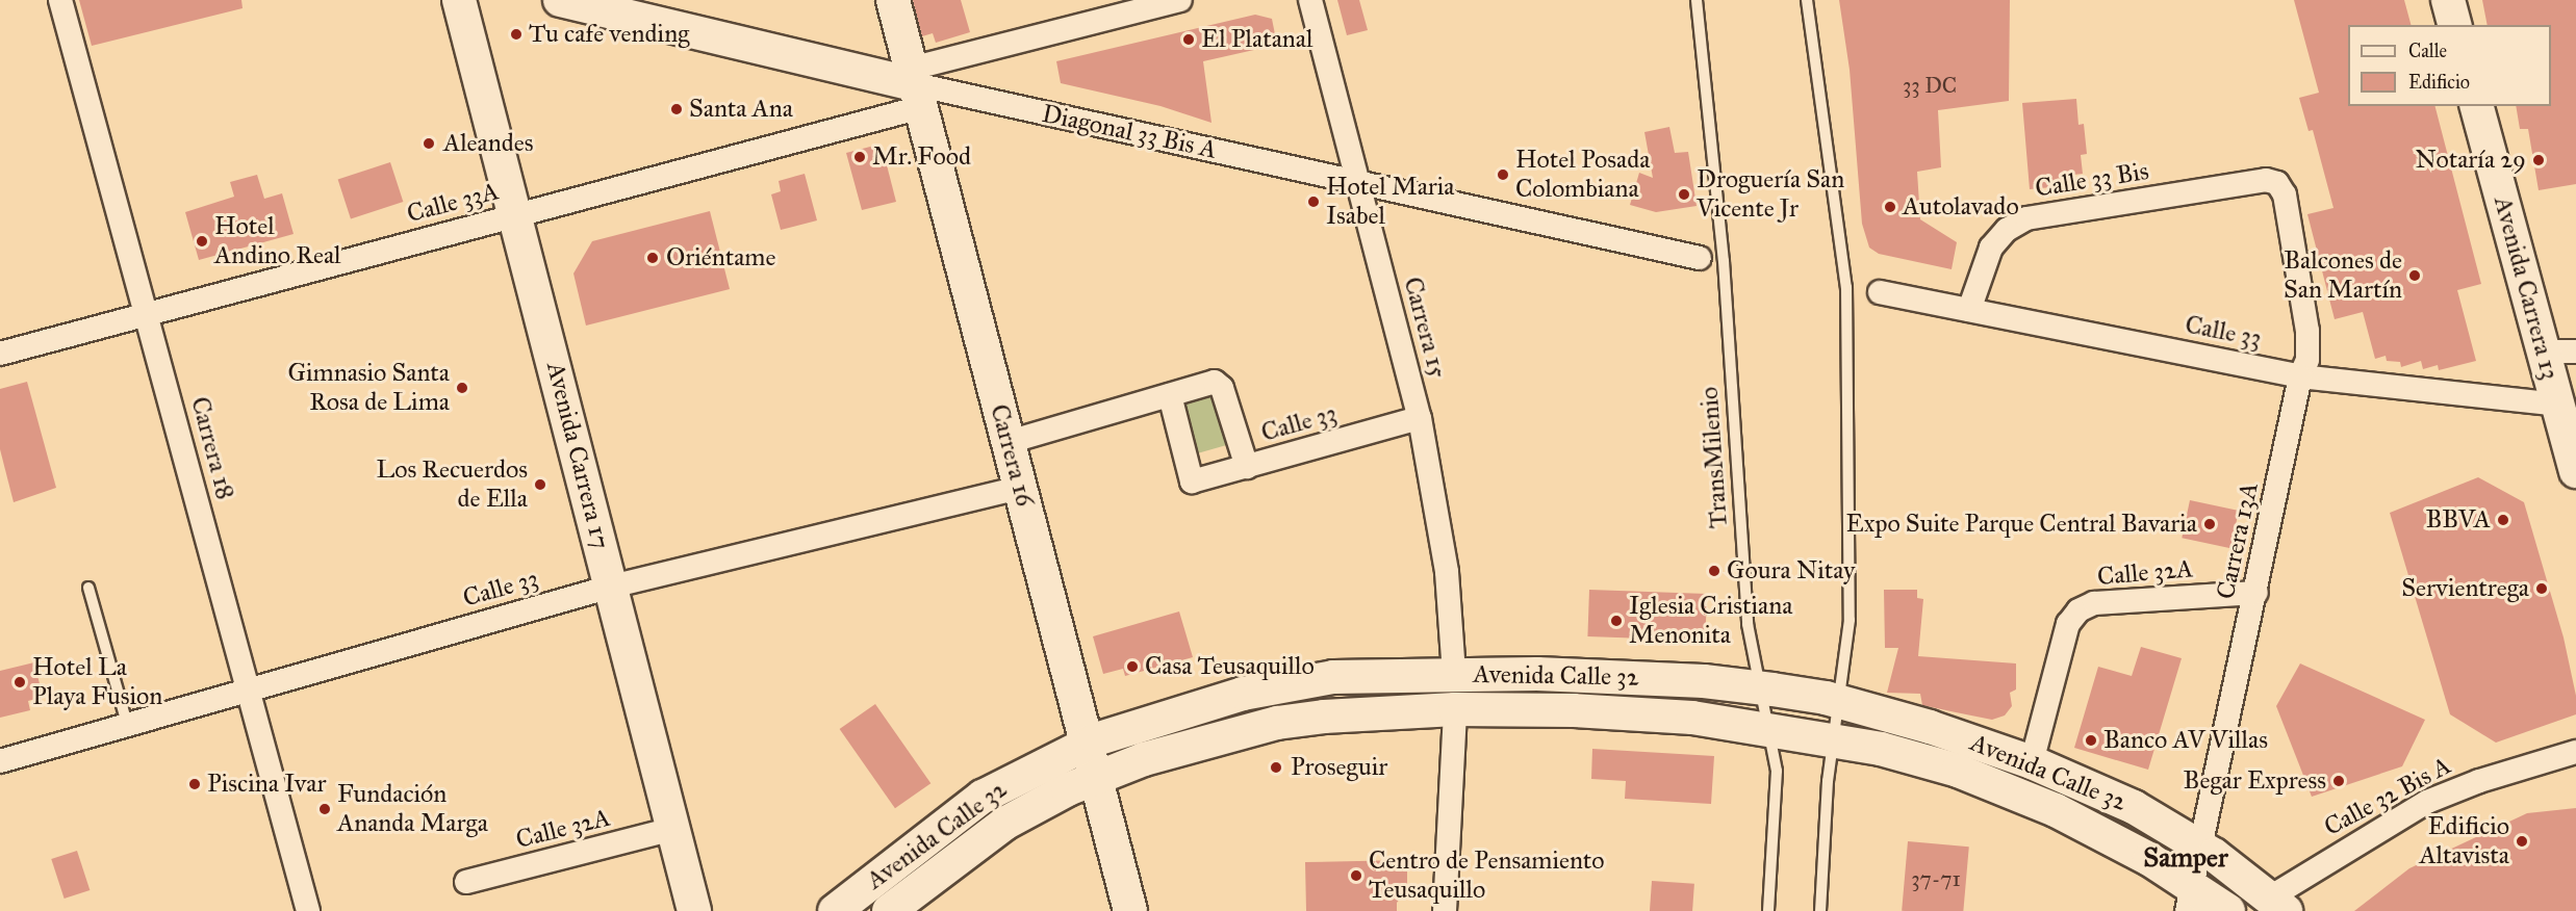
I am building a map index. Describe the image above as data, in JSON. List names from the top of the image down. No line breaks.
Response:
{"streets":{"main road":["Diagonal 33 Bis A","Avenida Carrera 13","Avenida Carrera 17","Carrera 16","Avenida Calle 32"],"street":["Calle 33 Bis","Calle 33A","Carrera 15","Calle 33","Carrera 18","Carrera 13A","Calle 32A","Calle 32 Bis A"],"lane":["TransMilenio"]},"crossings":[["Diagonal 33 Bis A","Calle 33A"],["Diagonal 33 Bis A","Carrera 15"],["Diagonal 33 Bis A","Carrera 16"],["Calle 33 Bis","Calle 33"],["Calle 33 Bis","Carrera 13A"],["Calle 33A","Carrera 18"],["Calle 33A","Avenida Carrera 17"],["Calle 33A","Carrera 16"],["Avenida Carrera 13","Calle 33"],["Carrera 15","Calle 33"],["Carrera 15","Avenida Calle 32"],["Calle 33","Carrera 18"],["Calle 33","Avenida Carrera 17"],["Calle 33","Carrera 16"],["Calle 33","Carrera 13A"],["Avenida Carrera 17","Calle 32A"],["Carrera 16","Avenida Calle 32"],["TransMilenio","Avenida Calle 32"],["Carrera 13A","Calle 32A"],["Carrera 13A","Avenida Calle 32"],["Calle 32A","Avenida Calle 32"],["Avenida Calle 32","Calle 32 Bis A"]],"districts":["Samper"],"places":["Tu cafe vending","El Platanal","Santa Ana","Aleandes","Mr. Food","Notaría 29","Hotel Posada Colombiana","Droguería San Vicente Jr","Hotel Maria Isabel","Autolavado","Hotel Andino Real","Oriéntame","Balcones de San Martín","Gimnasio Santa Rosa de Lima","Los Recuerdos de Ella","BBVA","Expo Suite Parque Central Bavaria","Goura Nitay","Servientrega","Iglesia Cristiana Menonita","Casa Teusaquillo","Hotel La Playa Fusion","Banco AV Villas","Proseguir","Begar Express","Piscina Ivar","Fundación Ananda Marga","Edificio Altavista","Centro de Pensamiento Teusaquillo"],"house_numbers":["33 DC","37-71"],"legend":["Calle","Edificio"]}
